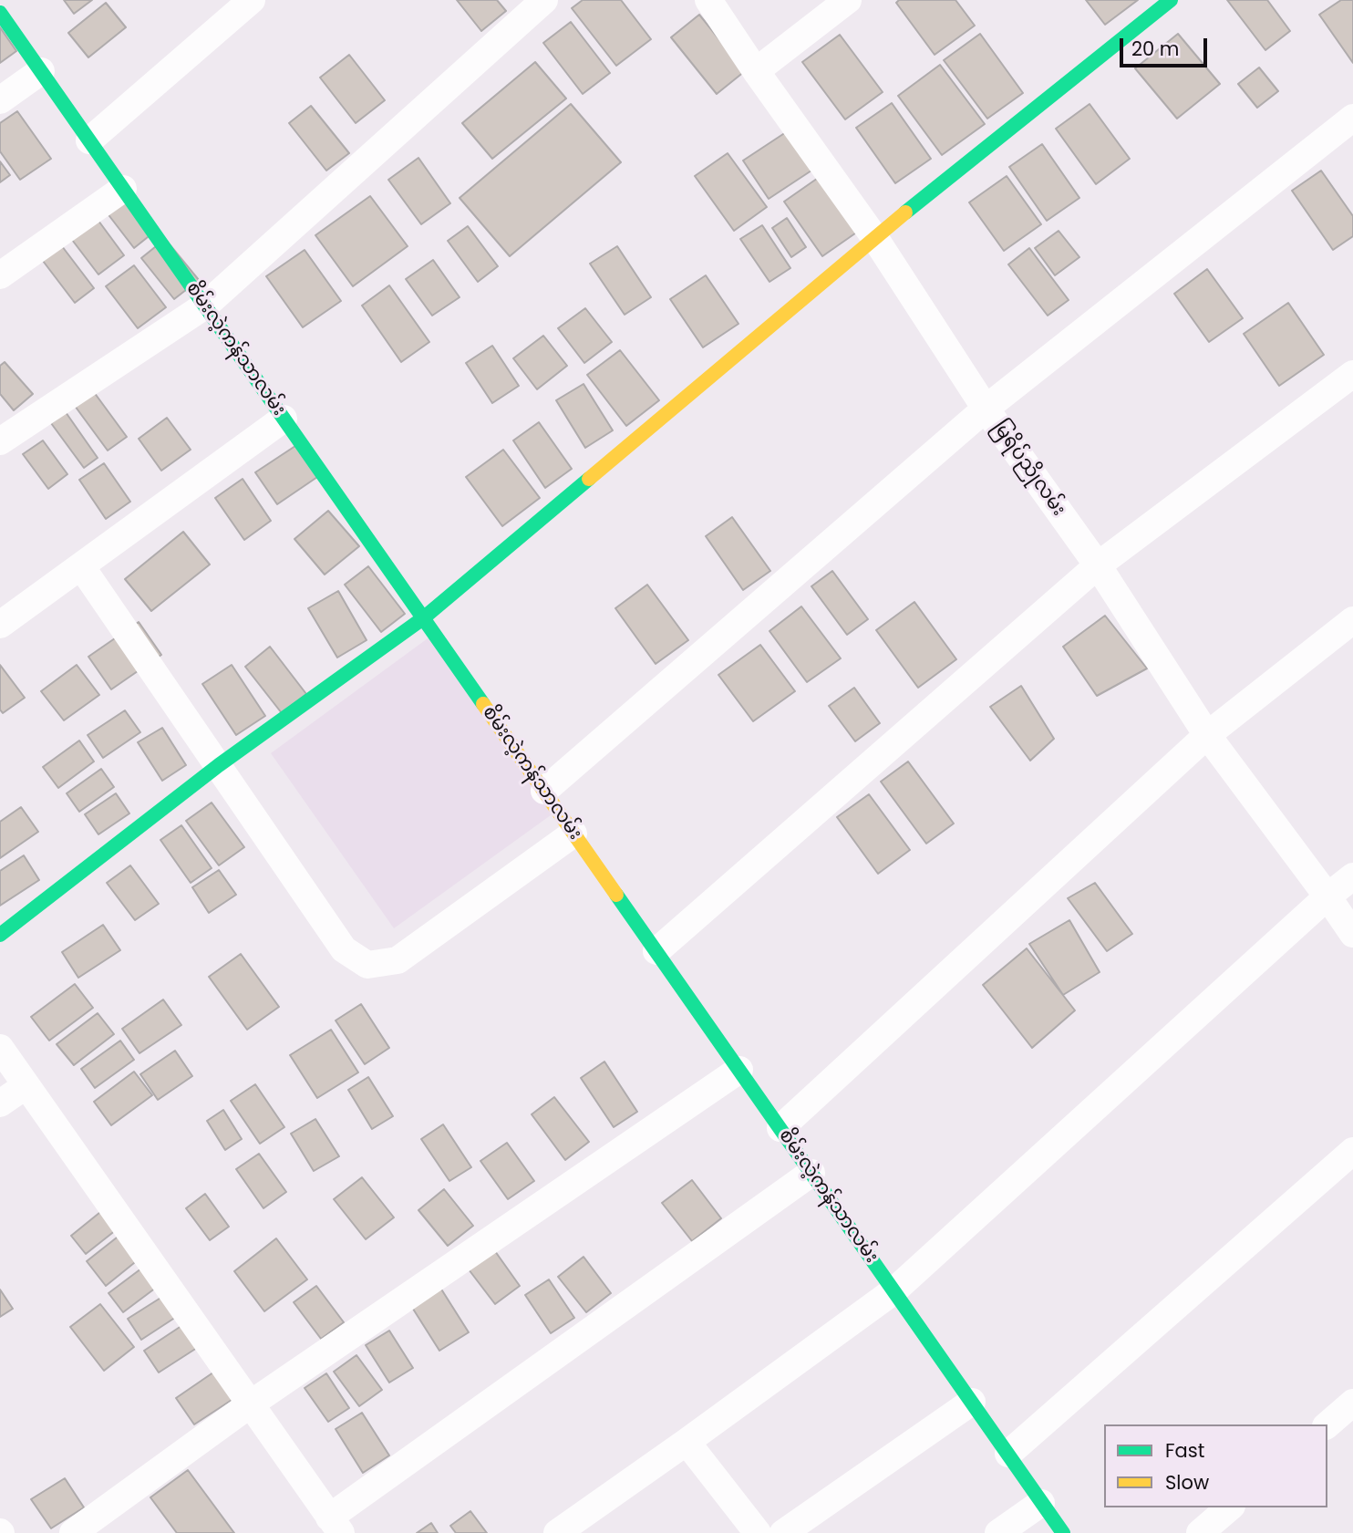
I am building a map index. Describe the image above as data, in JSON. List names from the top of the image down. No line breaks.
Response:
{"streets":{"street":["စိမ်းလဲ့ကန်သာလမ်း","မြရိပ်ညိုလမ်း"]},"legend":["Fast","Slow"],"scale_bar":"20 m"}
